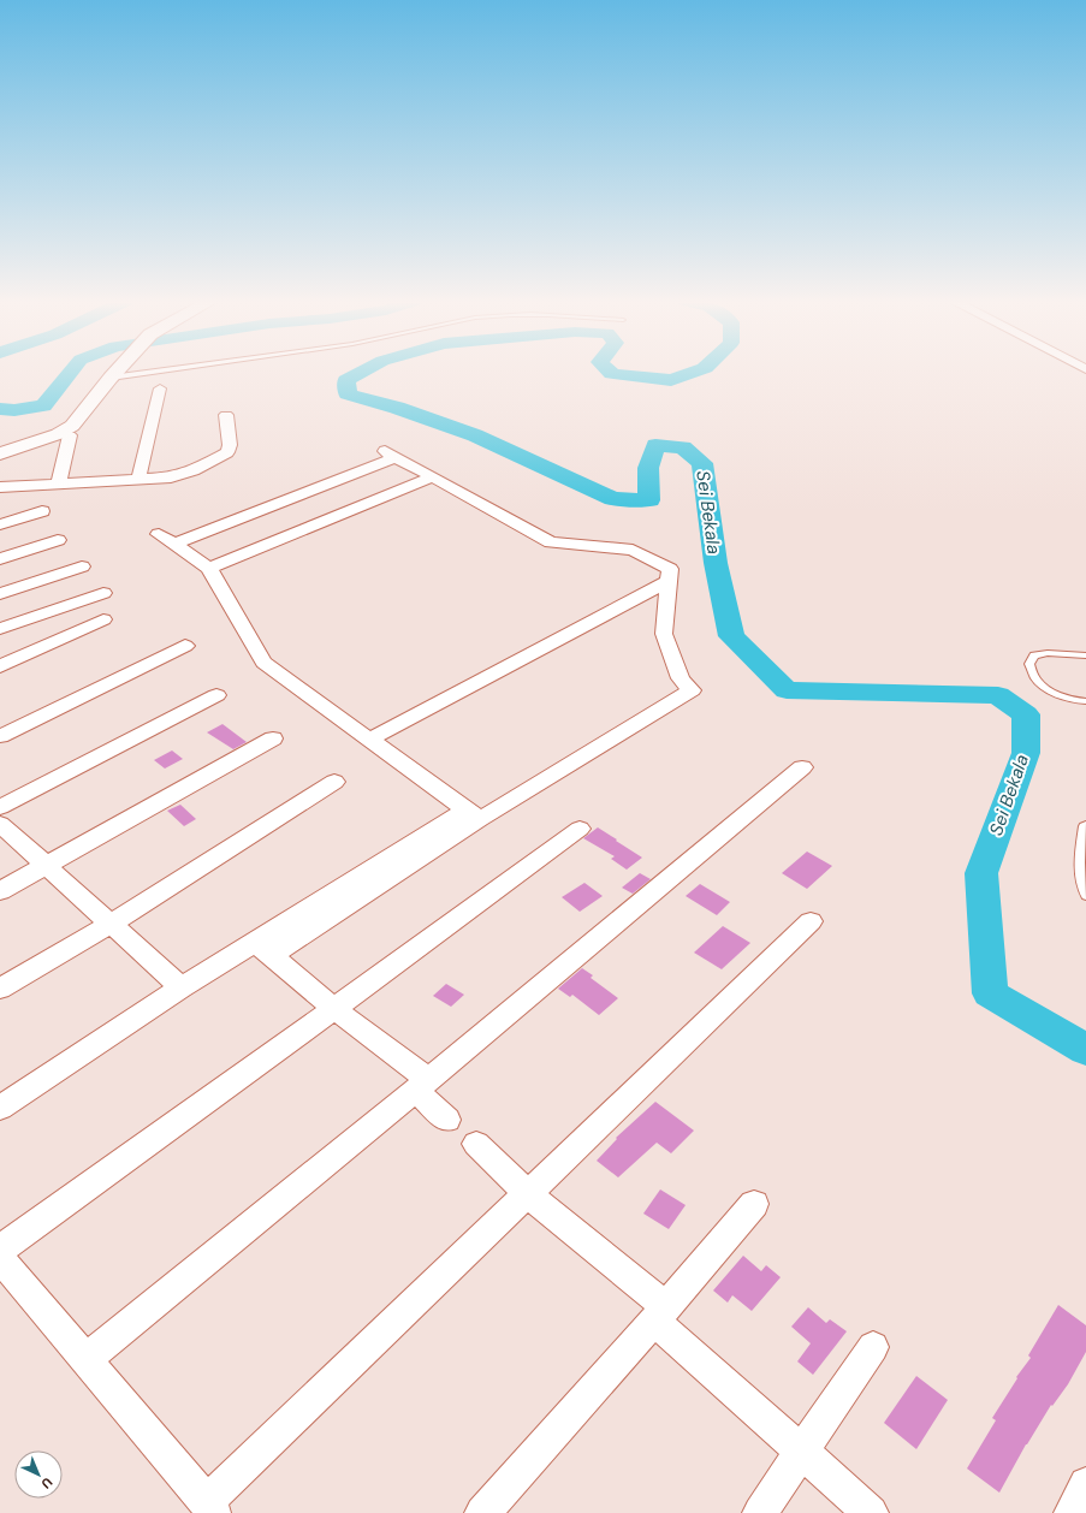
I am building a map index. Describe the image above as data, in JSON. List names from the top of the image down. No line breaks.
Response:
{"water":["Sei Bekala"],"north":"bottom right"}
